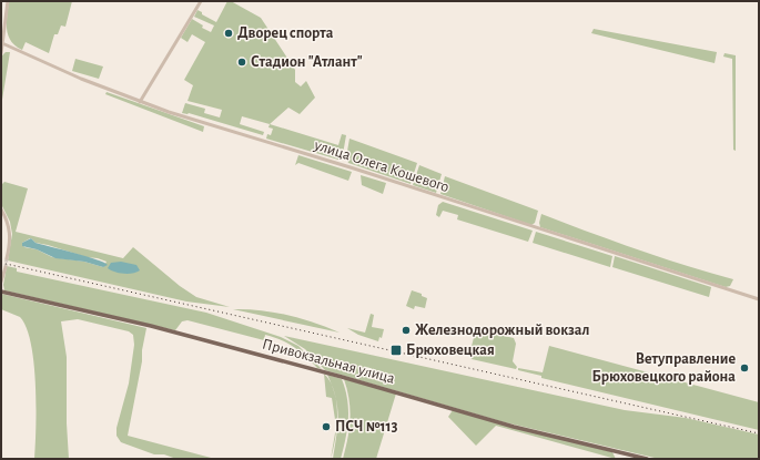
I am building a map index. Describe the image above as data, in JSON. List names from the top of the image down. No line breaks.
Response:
{"streets":{"main road":["Привокзальная улица"],"street":["улица Олега Кошевого"]},"places":{"other":["Дворец спорта","Стадион \"Атлант\"","Железнодорожный вокзал","Ветуправление Брюховецкого района","ПСЧ №113"],"transit":["Брюховецкая"]}}
